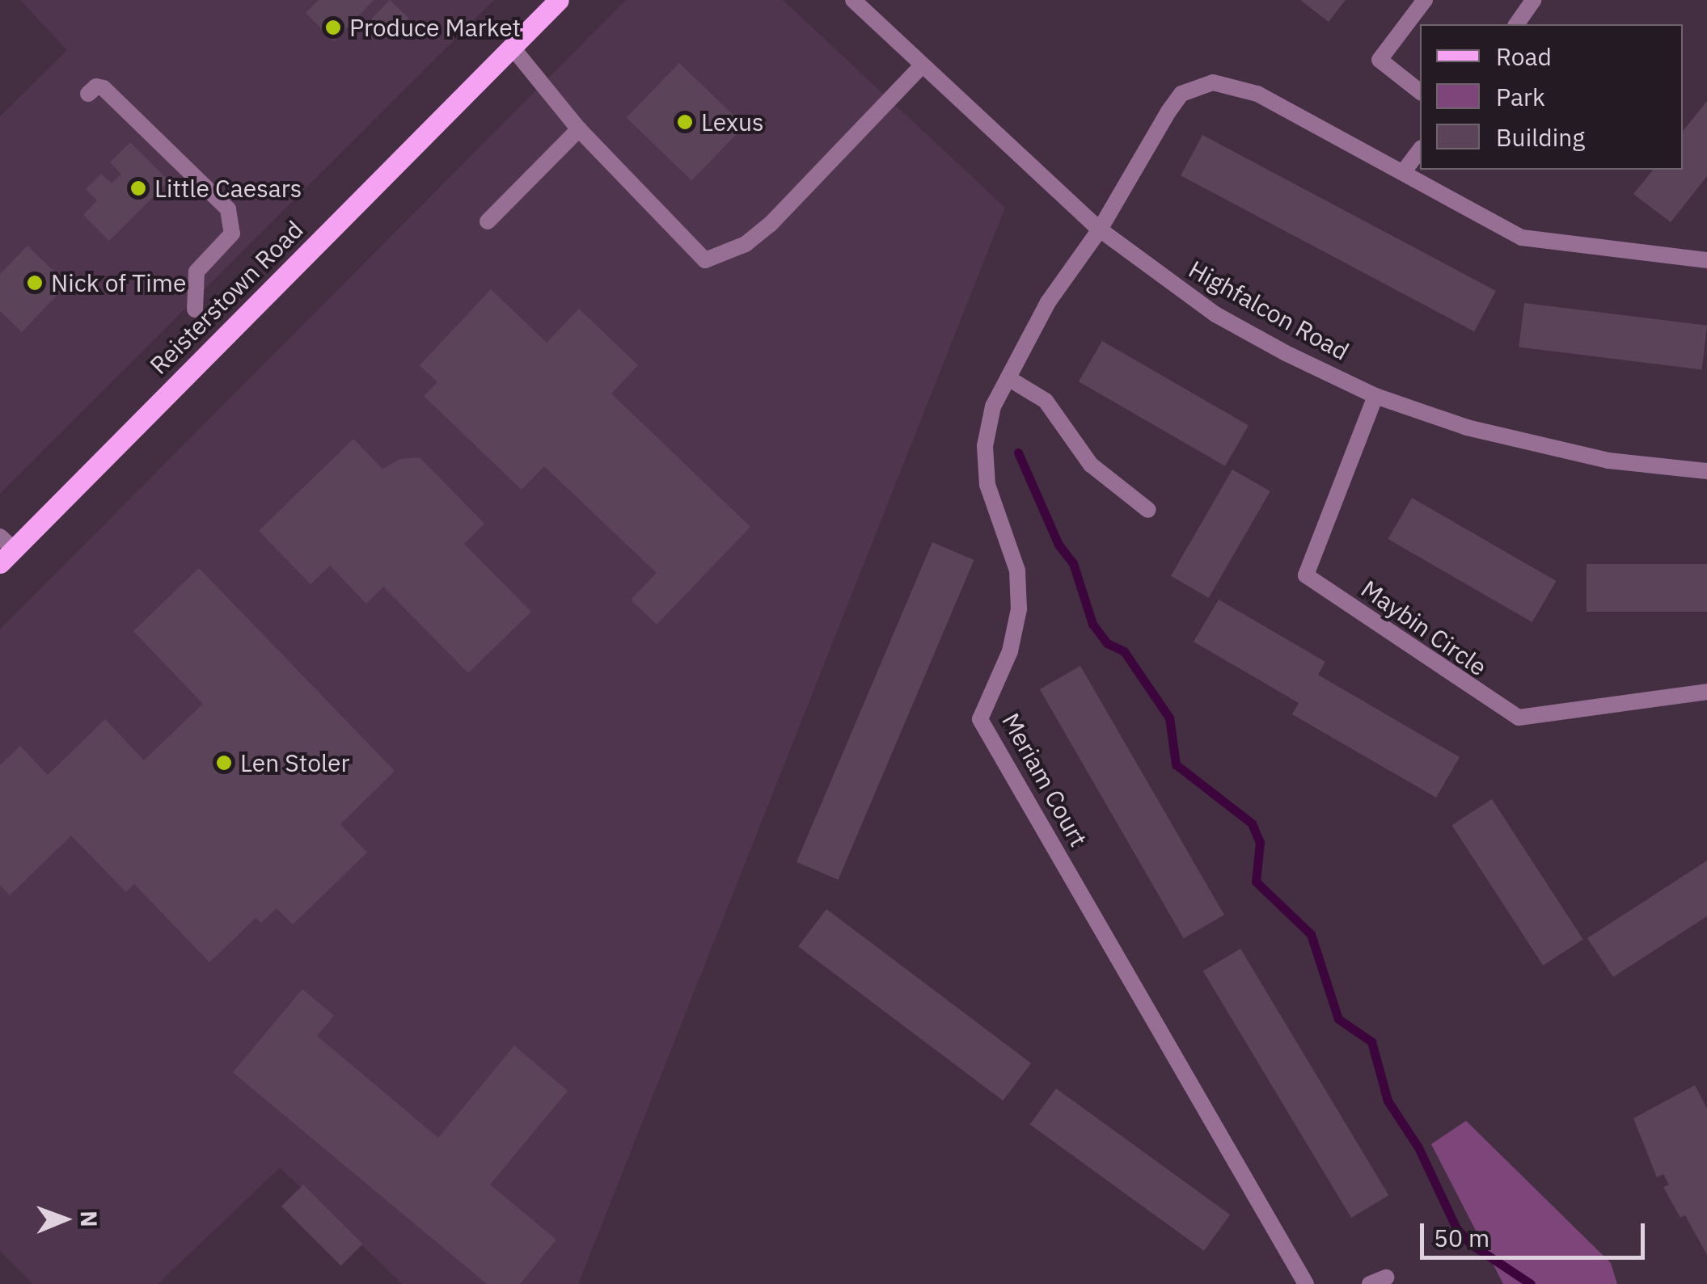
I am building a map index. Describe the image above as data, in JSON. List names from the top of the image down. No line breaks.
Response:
{"streets":{"main road":["Reisterstown Road"],"street":["Highfalcon Road","Maybin Circle","Meriam Court"]},"crossings":[["Highfalcon Road","Maybin Circle"],["Highfalcon Road","Meriam Court"]],"places":["Produce Market","Lexus","Little Caesars","Nick of Time","Len Stoler"],"legend":["Road","Park","Building"],"scale_bar":"50 m","north":"right"}
